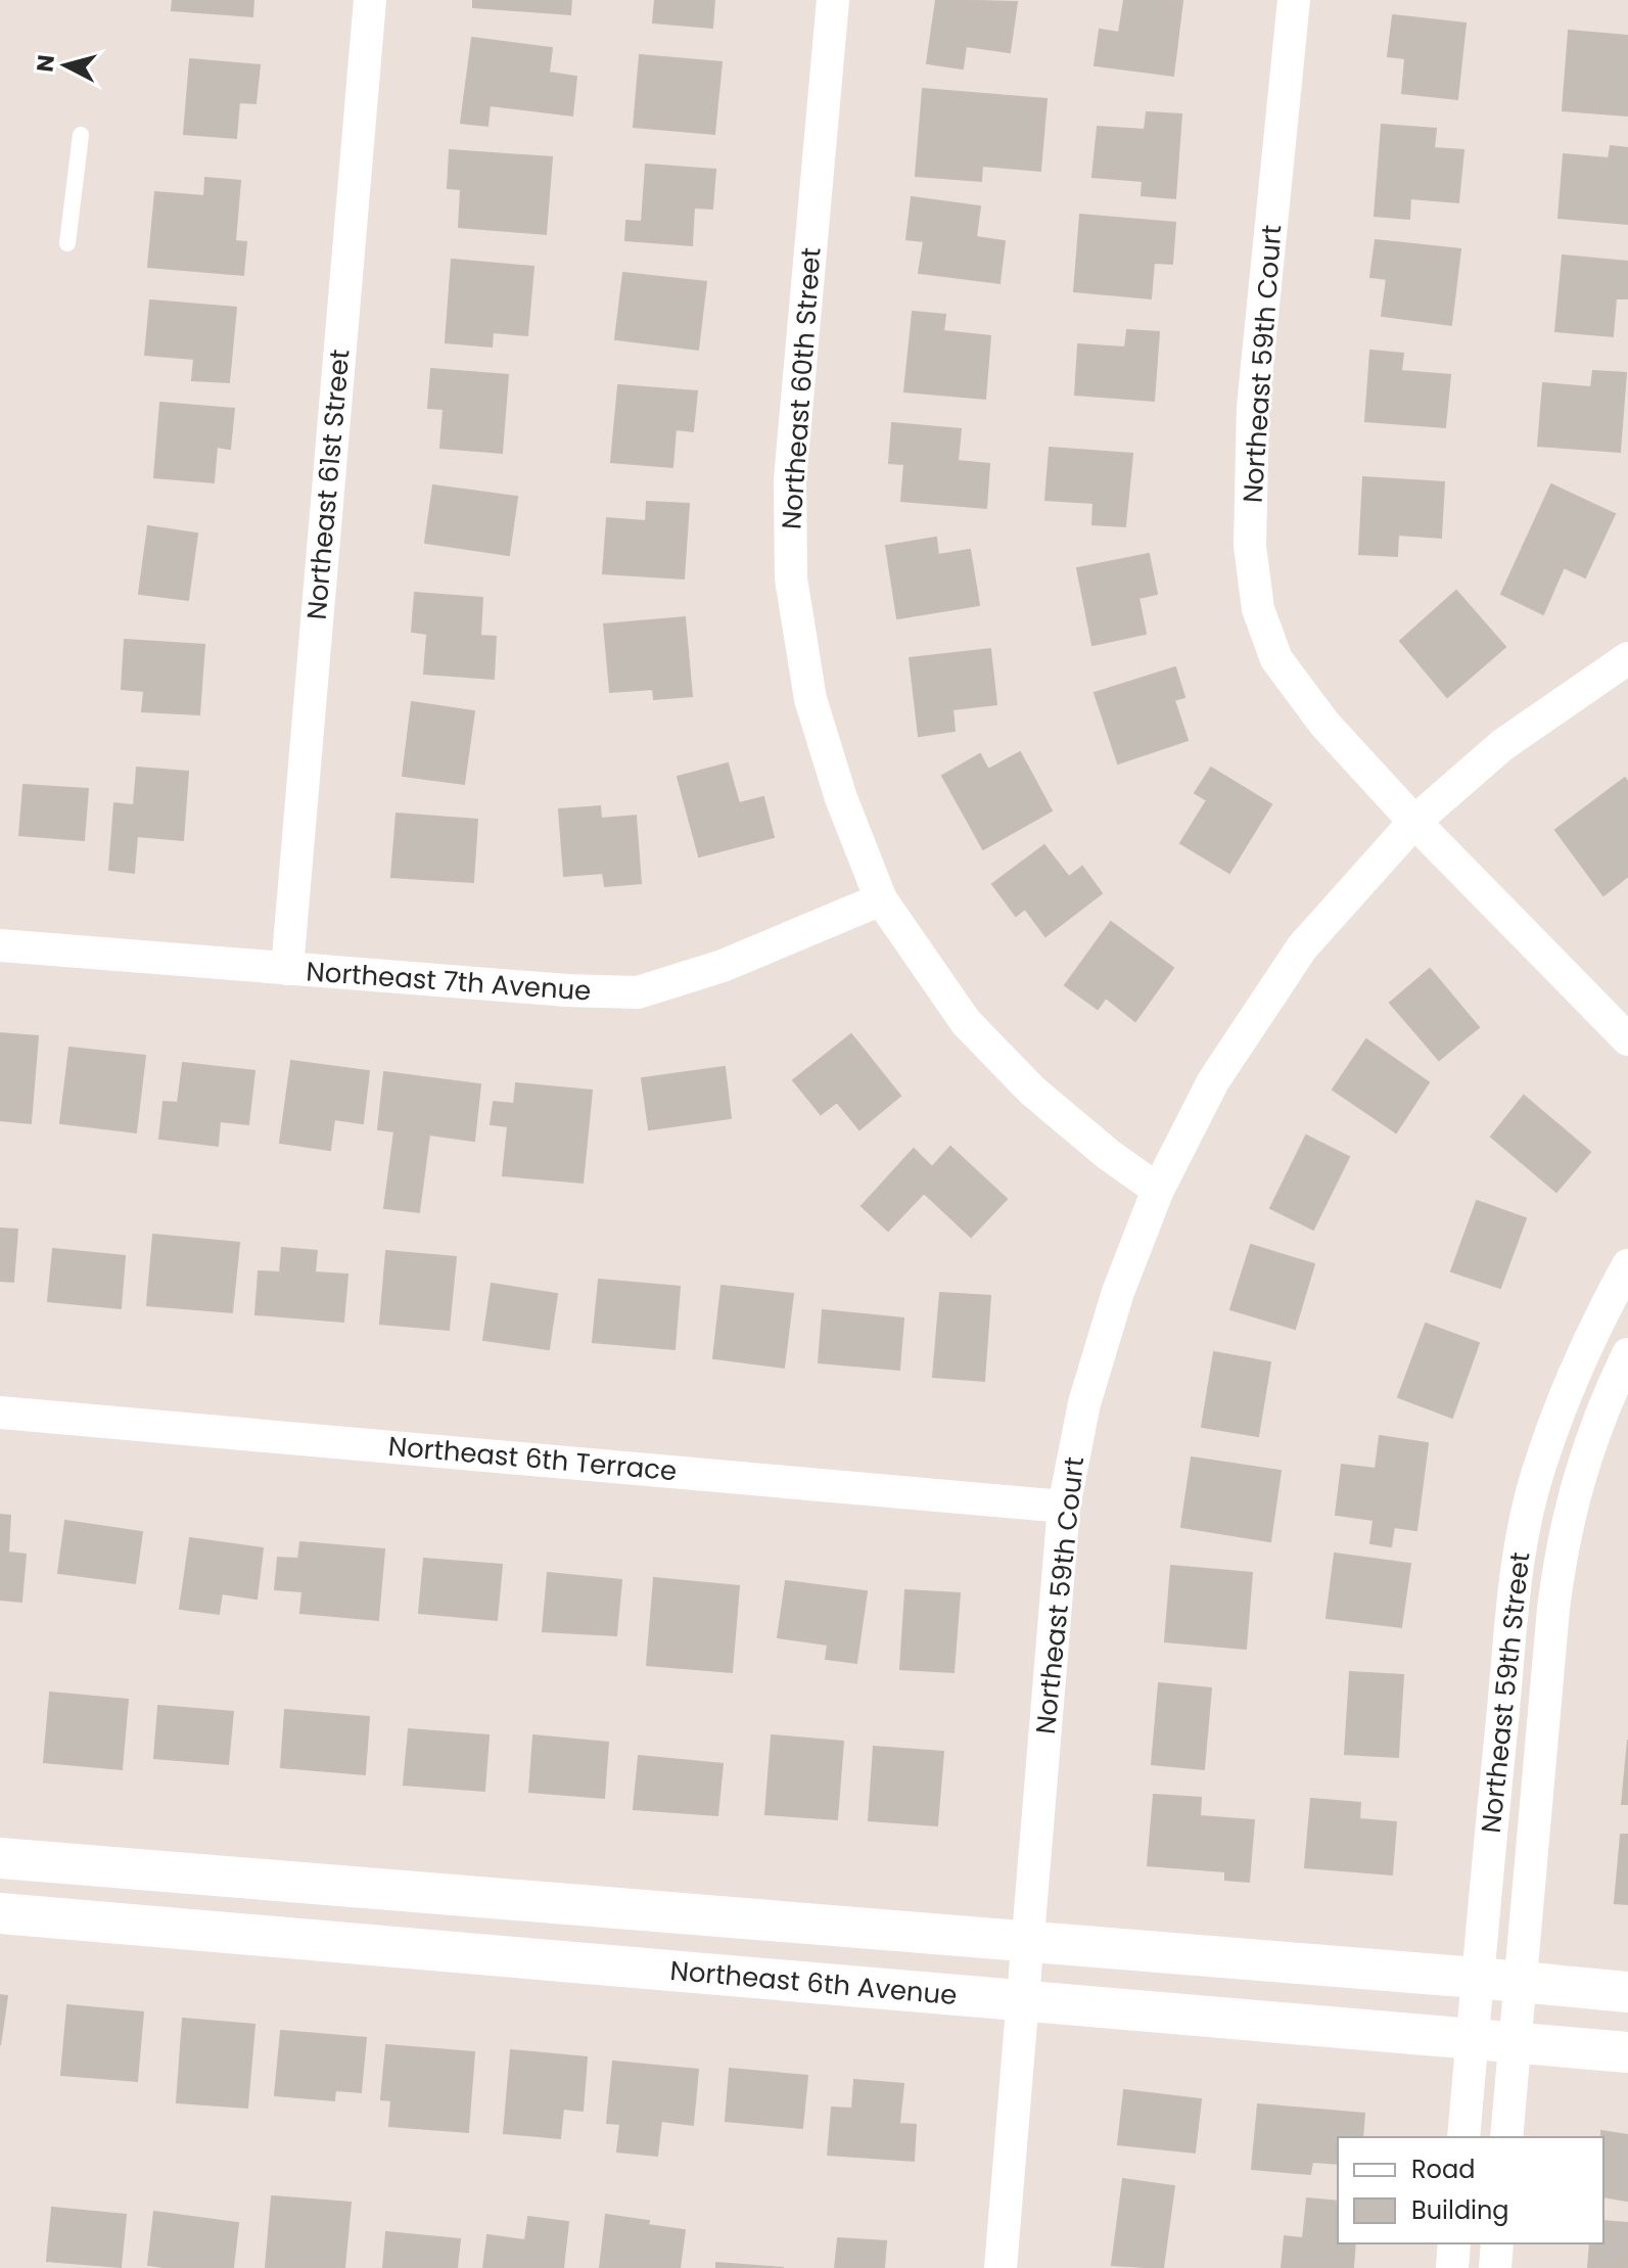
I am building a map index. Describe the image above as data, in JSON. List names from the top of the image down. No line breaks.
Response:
{"streets":{"street":["Northeast 59th Court","Northeast 60th Street","Northeast 61st Street","Northeast 7th Avenue","Northeast 6th Terrace","Northeast 59th Street","Northeast 6th Avenue"]},"crossings":[["Northeast 59th Court","Northeast 60th Street"],["Northeast 59th Court","Northeast 6th Terrace"],["Northeast 59th Court","Northeast 6th Avenue"],["Northeast 60th Street","Northeast 7th Avenue"],["Northeast 61st Street","Northeast 7th Avenue"],["Northeast 59th Street","Northeast 6th Avenue"]],"legend":["Road","Building"],"north":"left"}
